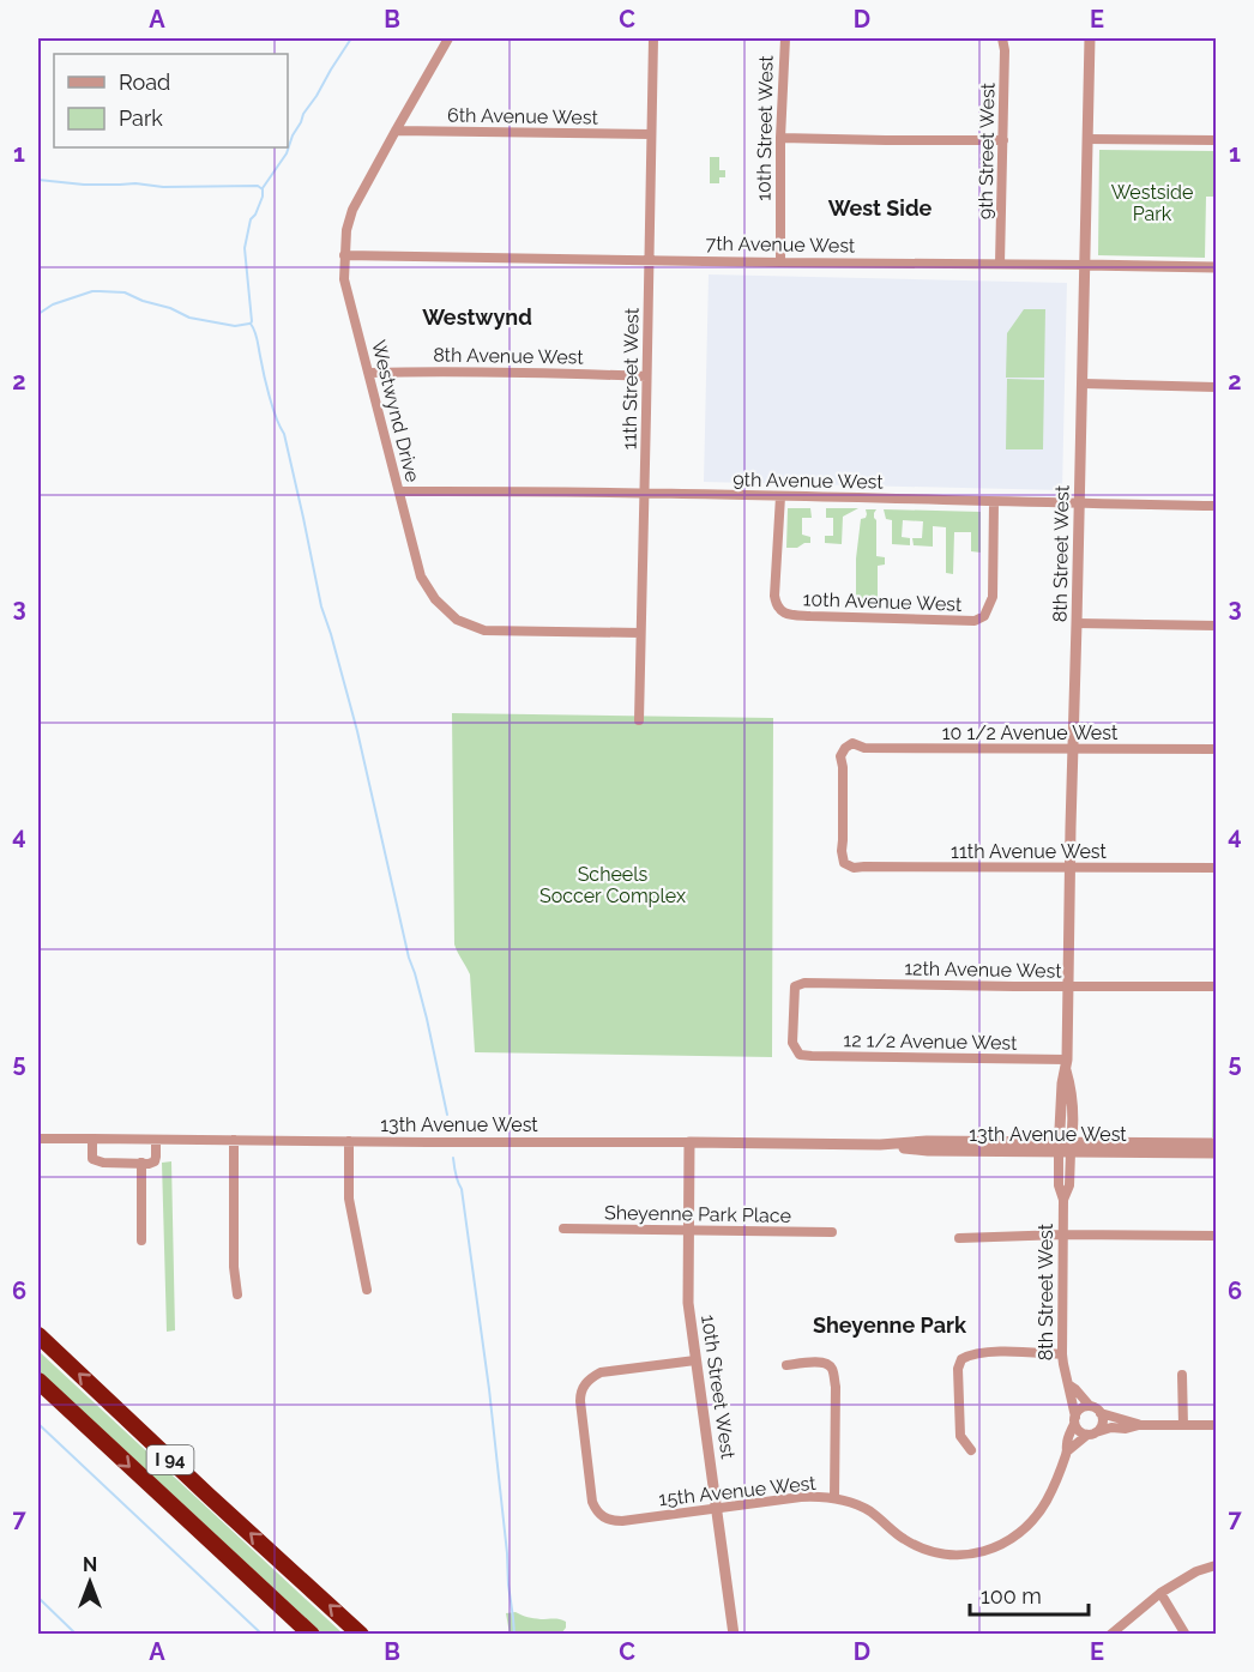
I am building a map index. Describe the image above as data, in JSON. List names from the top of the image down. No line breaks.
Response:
{"streets":{"highway":["I 94"],"street":["6th Avenue West","10th Street West","9th Street West","7th Avenue West","8th Avenue West","11th Street West","Westwynd Drive","9th Avenue West","8th Street West","10th Avenue West","10 1/2 Avenue West","11th Avenue West","12th Avenue West","12 1/2 Avenue West","13th Avenue West","Sheyenne Park Place","15th Avenue West"]},"crossings":[["6th Avenue West","11th Street West"],["6th Avenue West","Westwynd Drive"],["10th Street West","7th Avenue West"],["10th Street West","13th Avenue West"],["10th Street West","Sheyenne Park Place"],["10th Street West","15th Avenue West"],["9th Street West","7th Avenue West"],["7th Avenue West","11th Street West"],["7th Avenue West","Westwynd Drive"],["7th Avenue West","8th Street West"],["8th Avenue West","11th Street West"],["8th Avenue West","Westwynd Drive"],["11th Street West","Westwynd Drive"],["11th Street West","9th Avenue West"],["Westwynd Drive","9th Avenue West"],["9th Avenue West","8th Street West"],["9th Avenue West","10th Avenue West"],["8th Street West","10 1/2 Avenue West"],["8th Street West","11th Avenue West"],["8th Street West","12th Avenue West"],["8th Street West","12 1/2 Avenue West"],["8th Street West","13th Avenue West"],["8th Street West","15th Avenue West"],["10 1/2 Avenue West","11th Avenue West"],["12th Avenue West","12 1/2 Avenue West"]],"districts":["West Side","Westwynd","Sheyenne Park"],"parks":["Westside Park","Scheels Soccer Complex"],"legend":["Road","Park"],"scale_bar":"100 m","north":"top","grid":{"columns":["A","B","C","D","E"],"rows":["1","2","3","4","5","6","7"]}}
